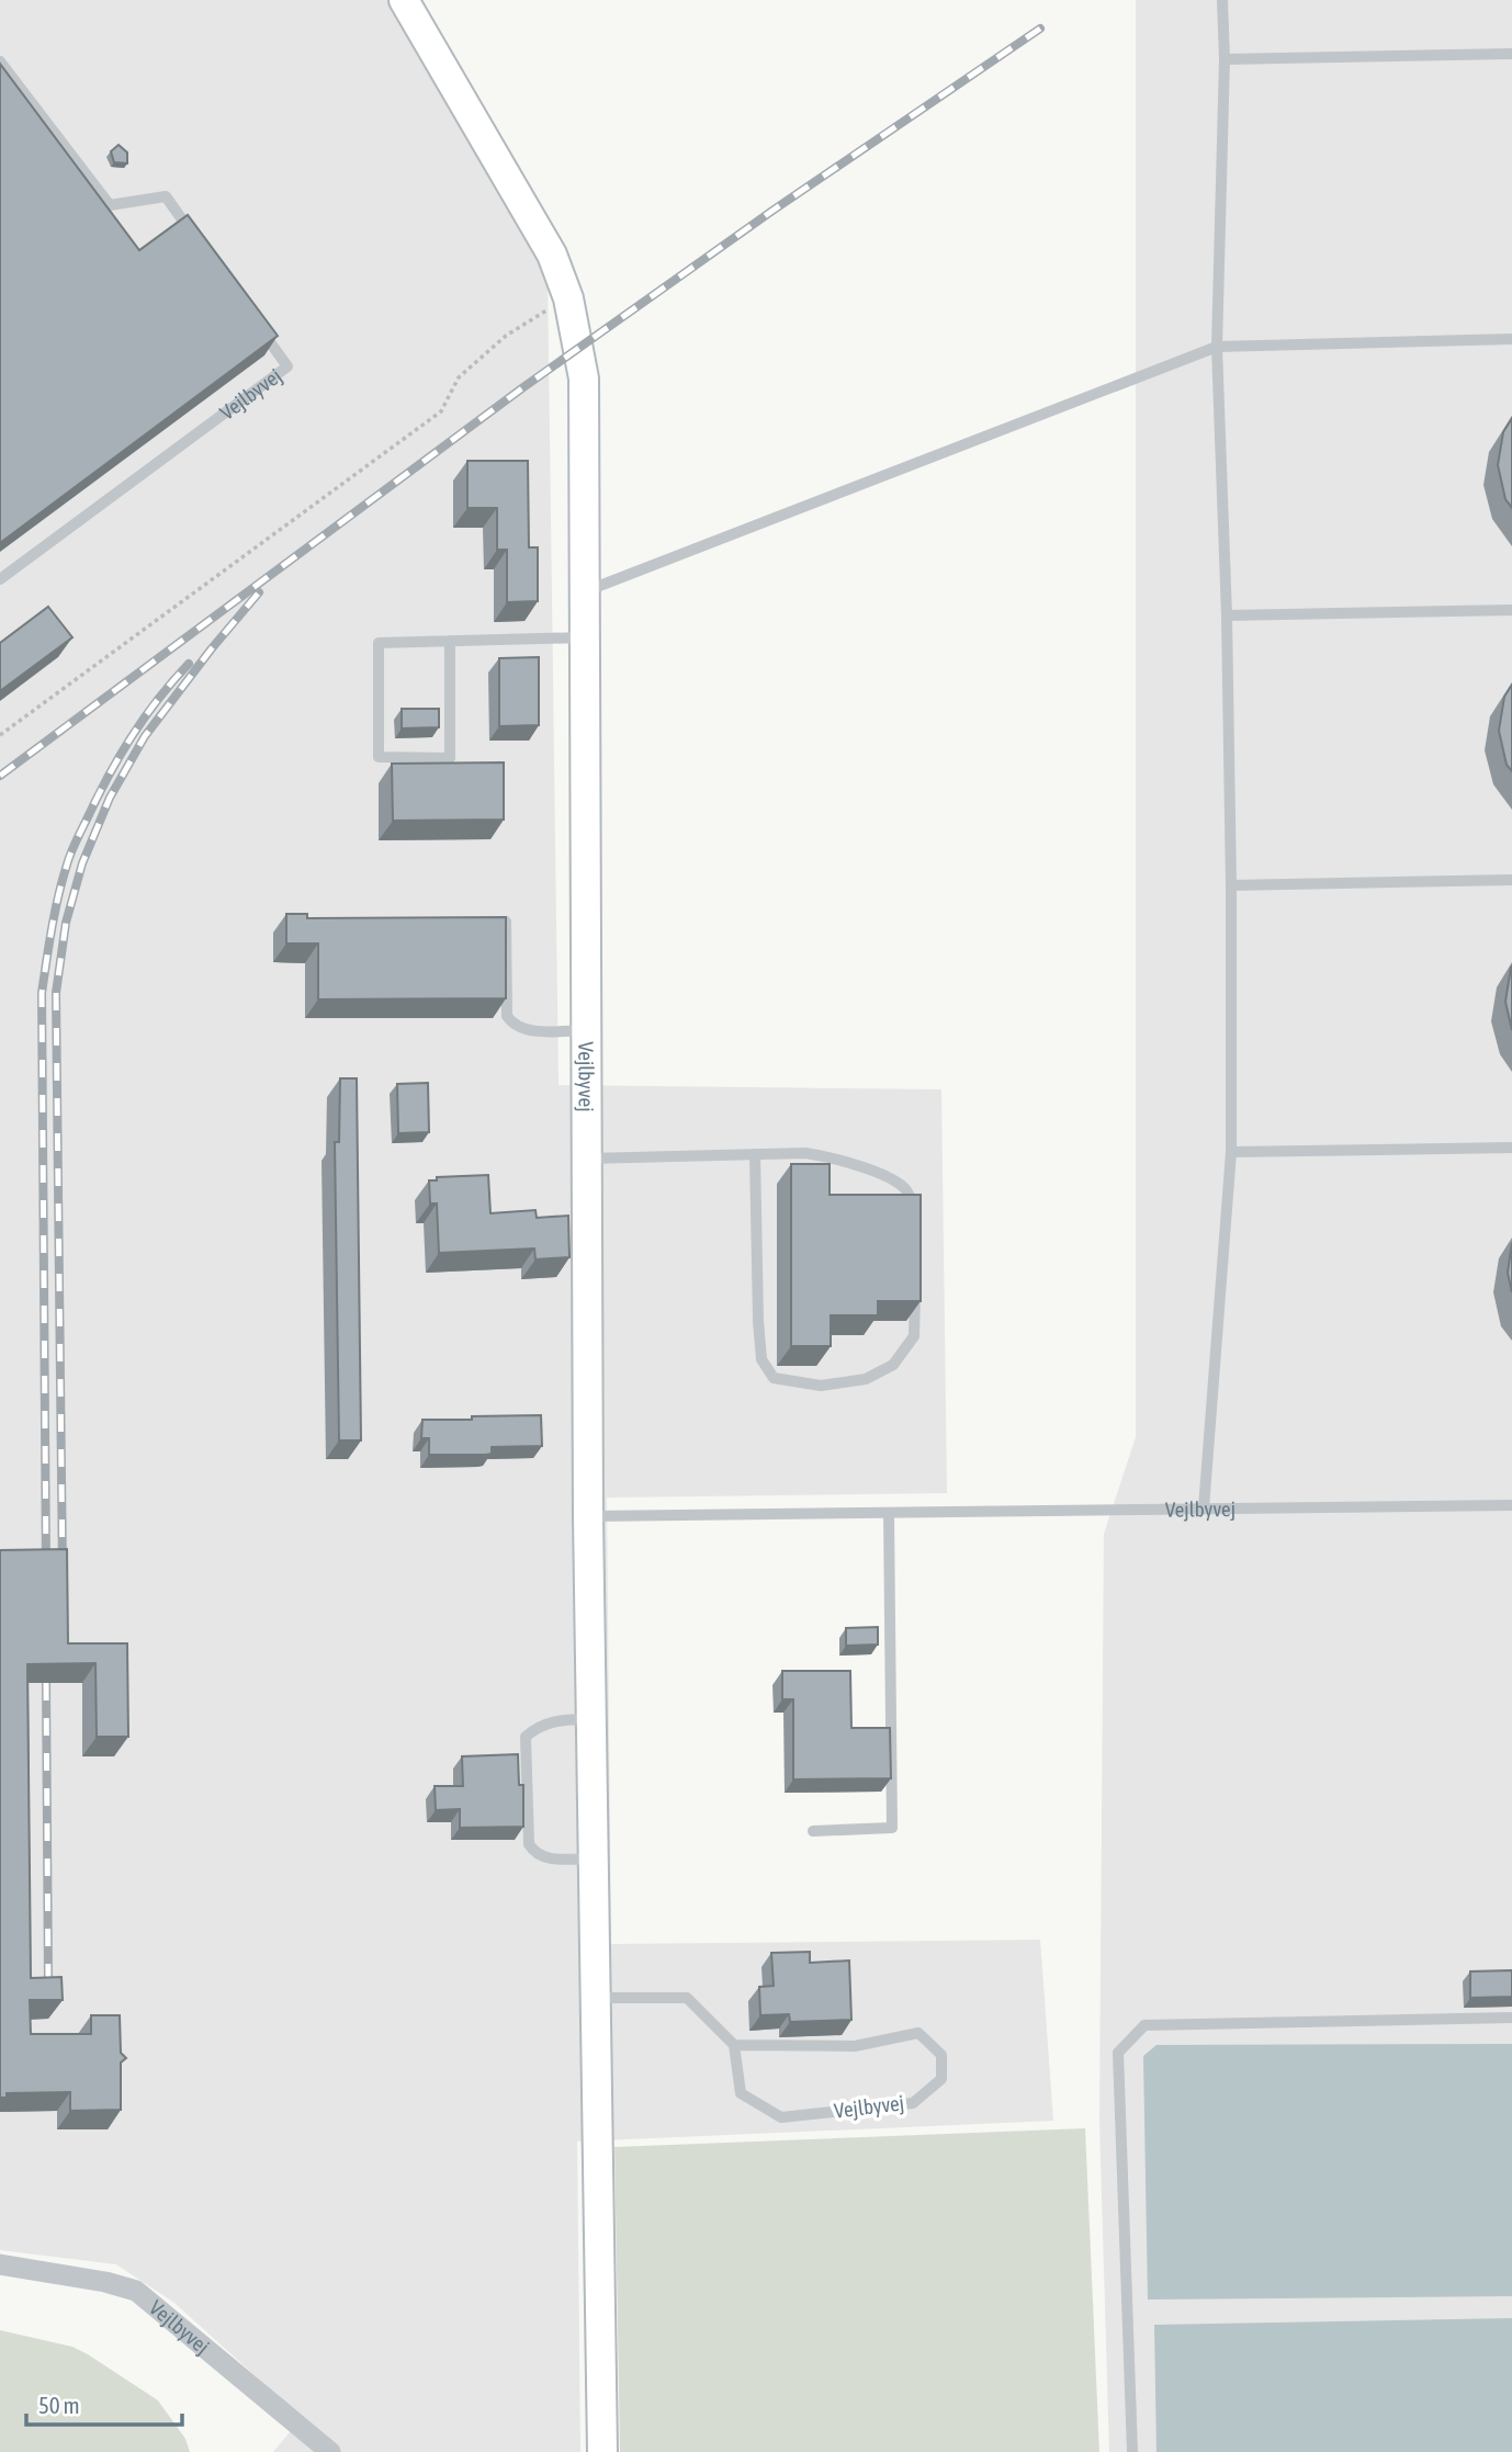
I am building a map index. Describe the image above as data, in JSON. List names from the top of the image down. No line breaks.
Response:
{"streets":{"street":["Vejlbyvej"]},"scale_bar":"50 m"}
